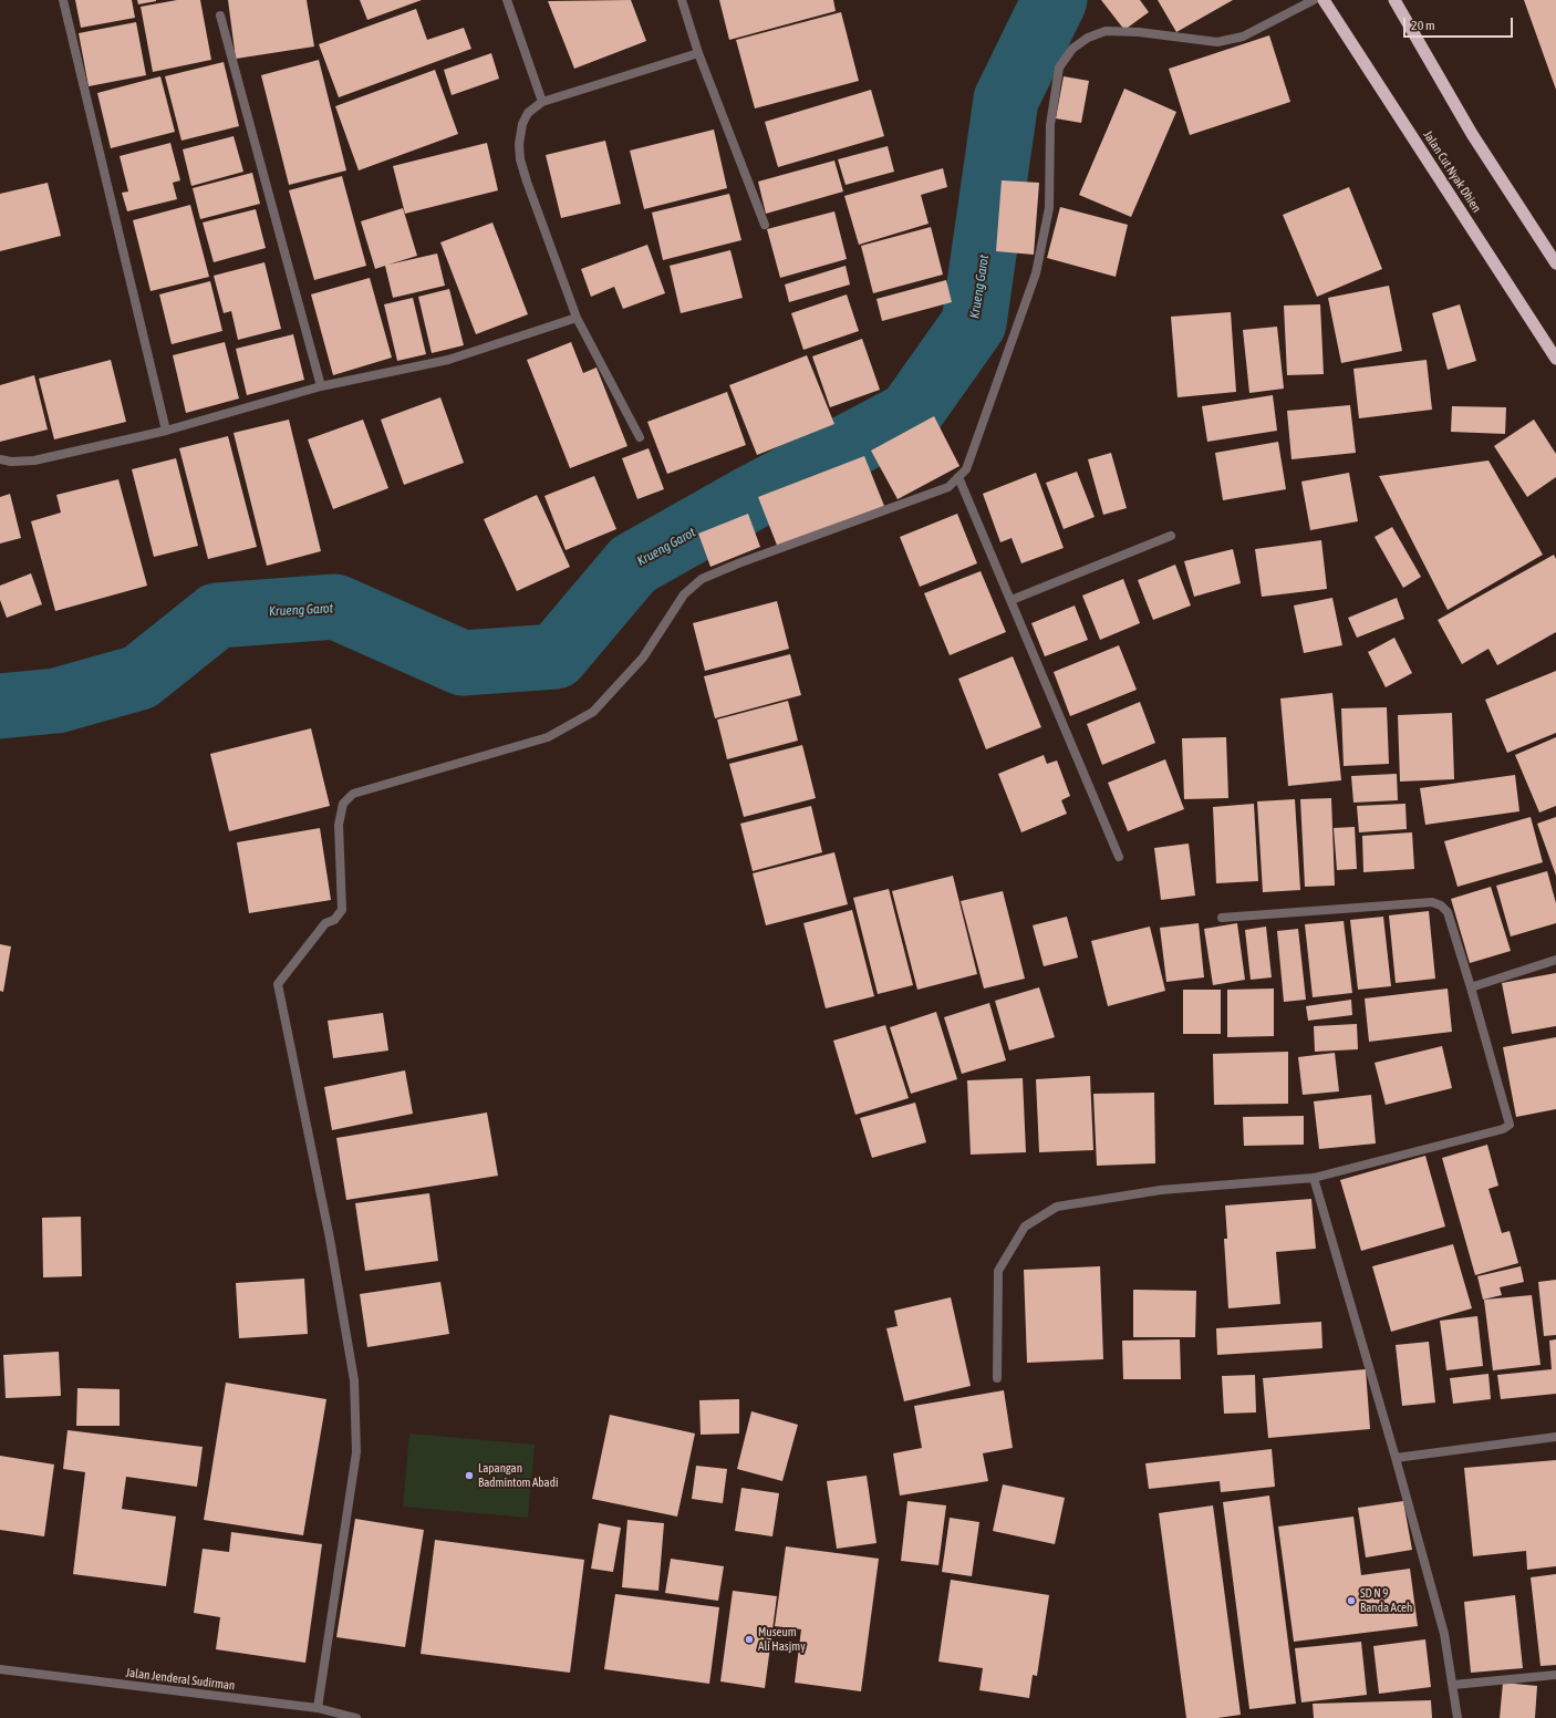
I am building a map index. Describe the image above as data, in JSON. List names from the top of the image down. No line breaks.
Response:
{"streets":{"highway":["Jalan Cut Nyak Dhien"],"street":["Jalan Jenderal Sudirman"]},"water":["Krueng Garot"],"places":["Lapangan Badmintom Abadi","SD N 9 Banda Aceh","Museum Ali Hasjmy"],"scale_bar":"20 m"}
